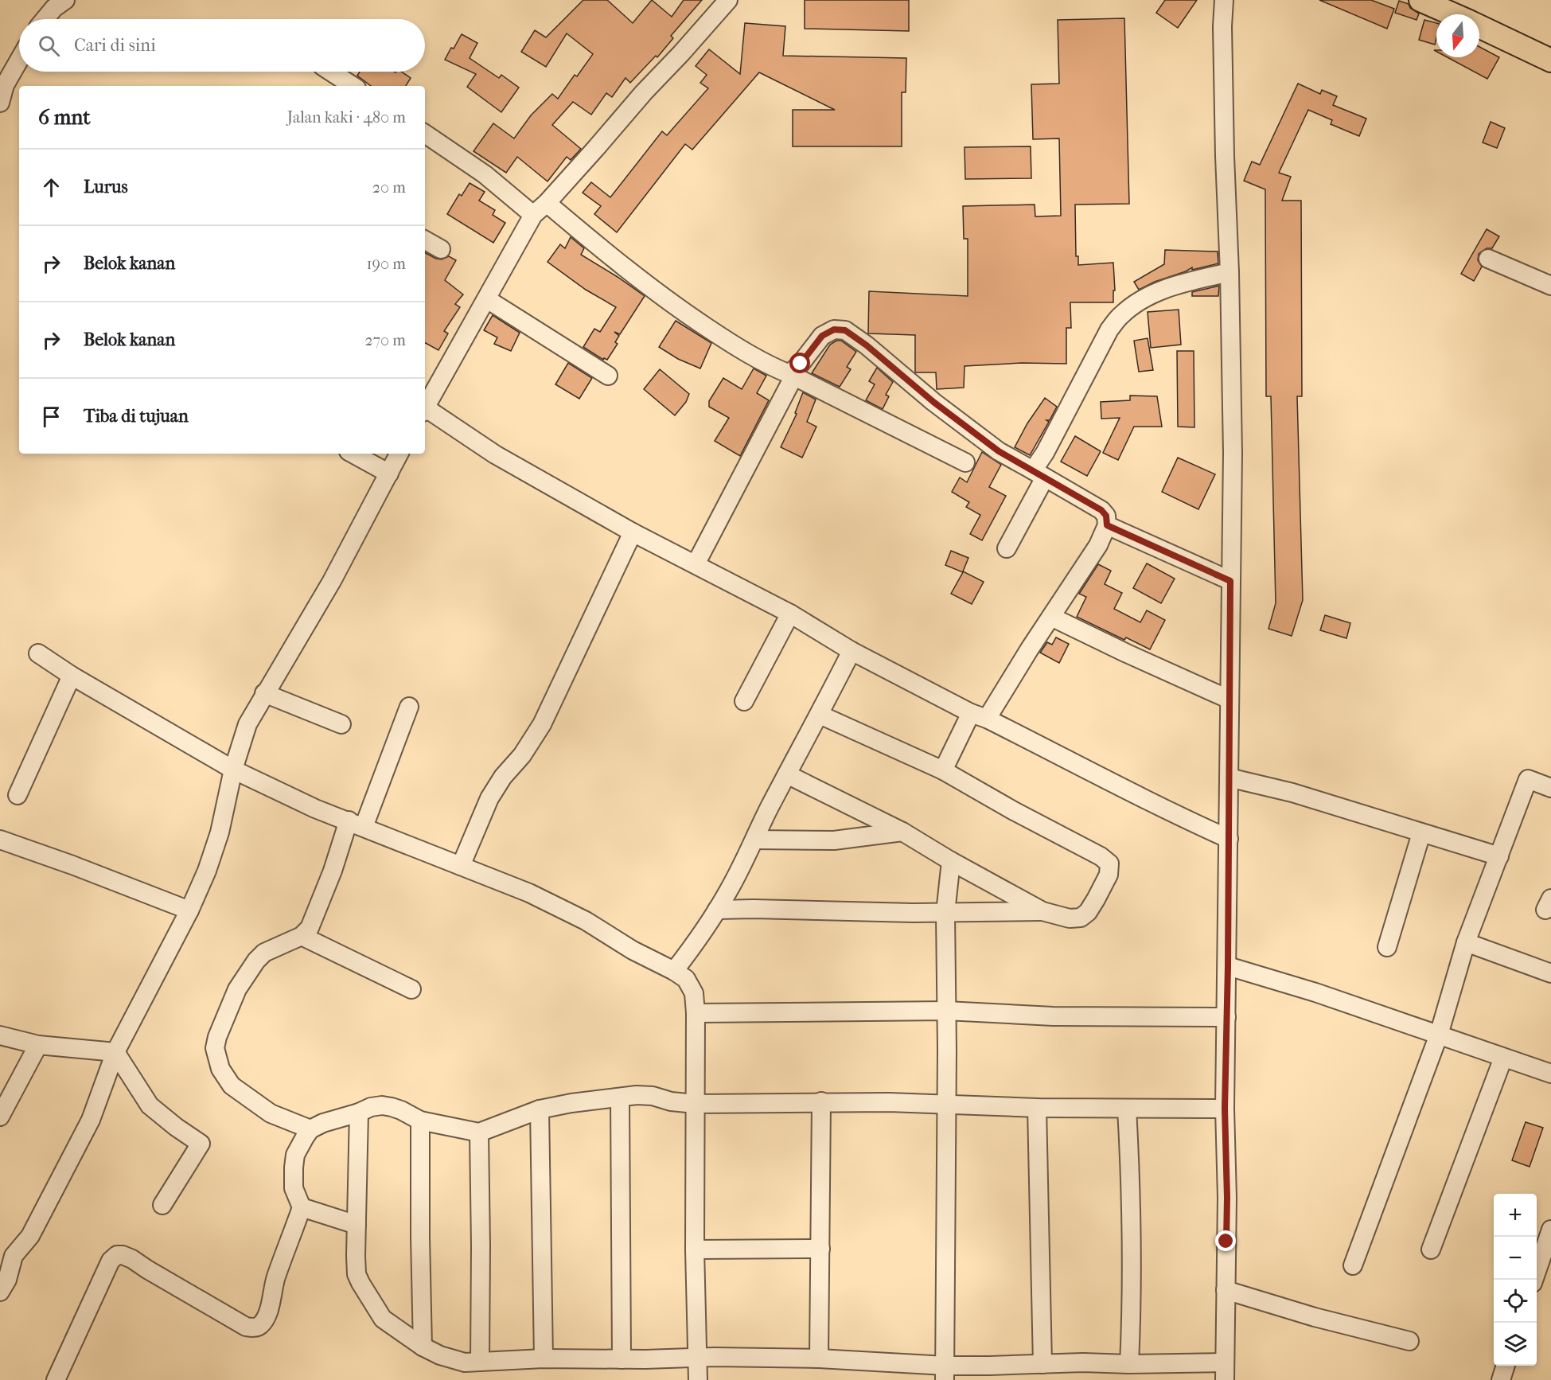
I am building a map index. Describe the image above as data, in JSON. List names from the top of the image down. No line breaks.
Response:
{"north":"bottom","page":{"search":"Cari di sini","heading":["6 mnt","Jalan kaki · 480 m"],"list":[["Lurus","20 m"],["Belok kanan","190 m"],["Belok kanan","270 m"],"Tiba di tujuan"],"map_buttons":["+","−"]}}
